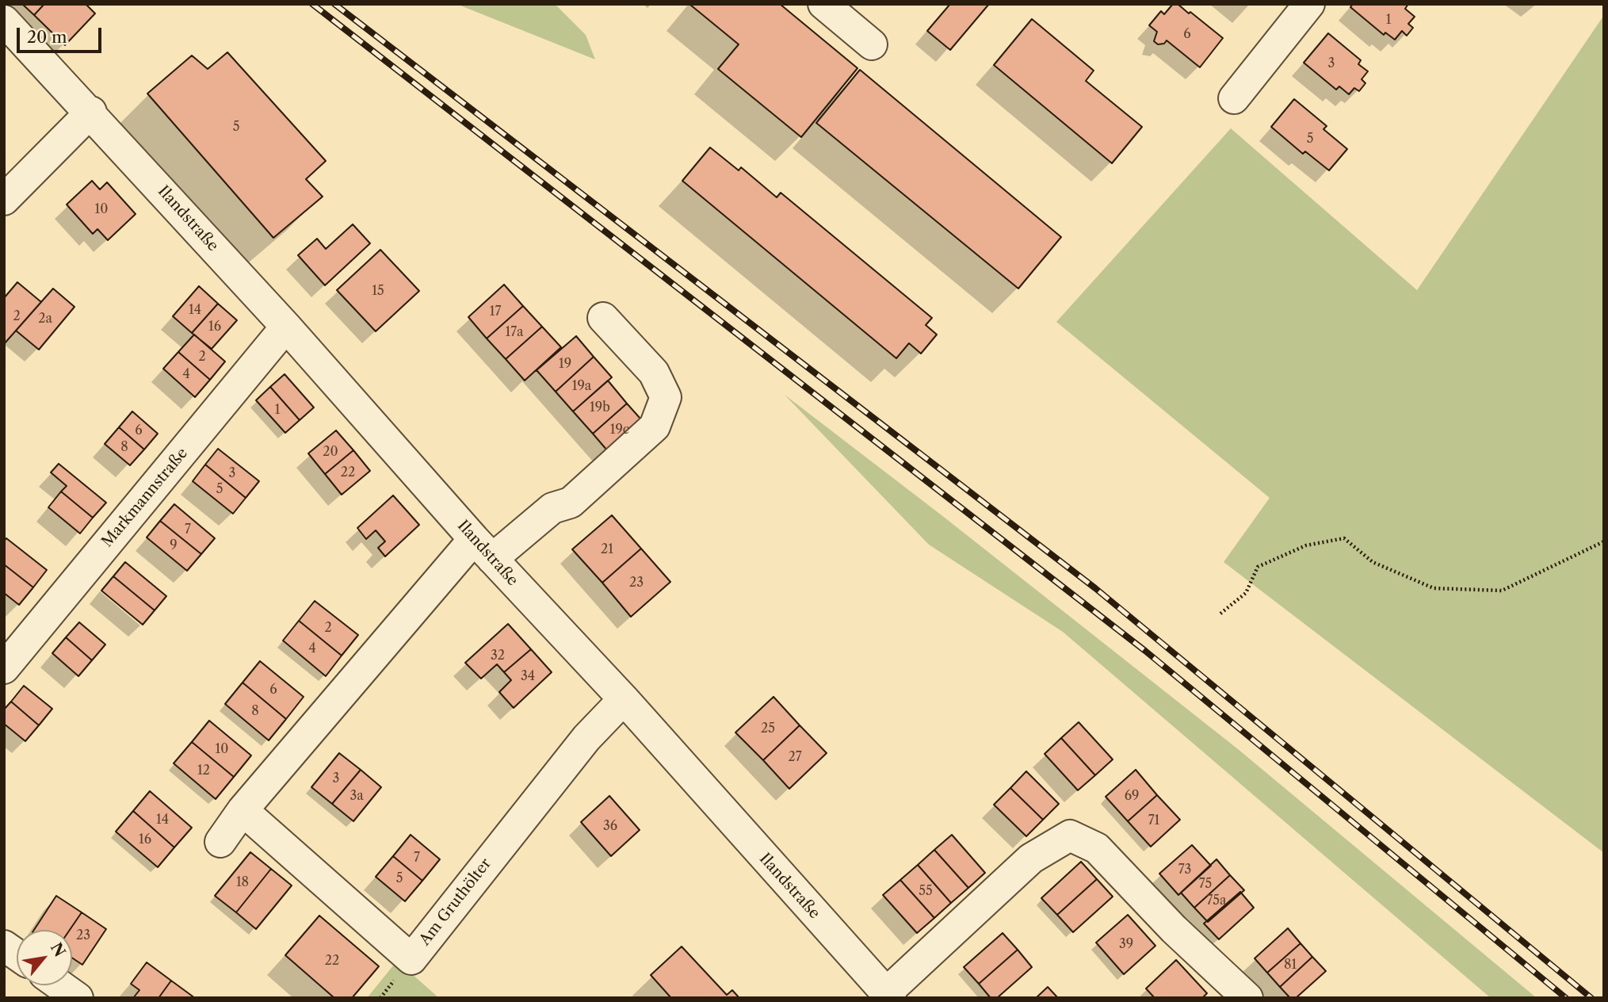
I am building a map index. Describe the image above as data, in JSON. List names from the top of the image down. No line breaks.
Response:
{"streets":{"street":["Ilandstraße","Markmannstraße","Am Gruthölter"]},"crossings":[["Ilandstraße","Markmannstraße"],["Ilandstraße","Am Gruthölter"]],"house_numbers":["1","6","3","5","5","10","15","14","17","2","2a","16","17a","2","19","4","19a","19b","1","19c","6","8","20","22","3","5","7","9","21","23","2","4","32","34","6","8","25","10","27","12","3","3a","69","14","71","36","16","7","73","5","18","75","55","75a","23","39","22","81"],"scale_bar":"20 m","north":"top right"}
